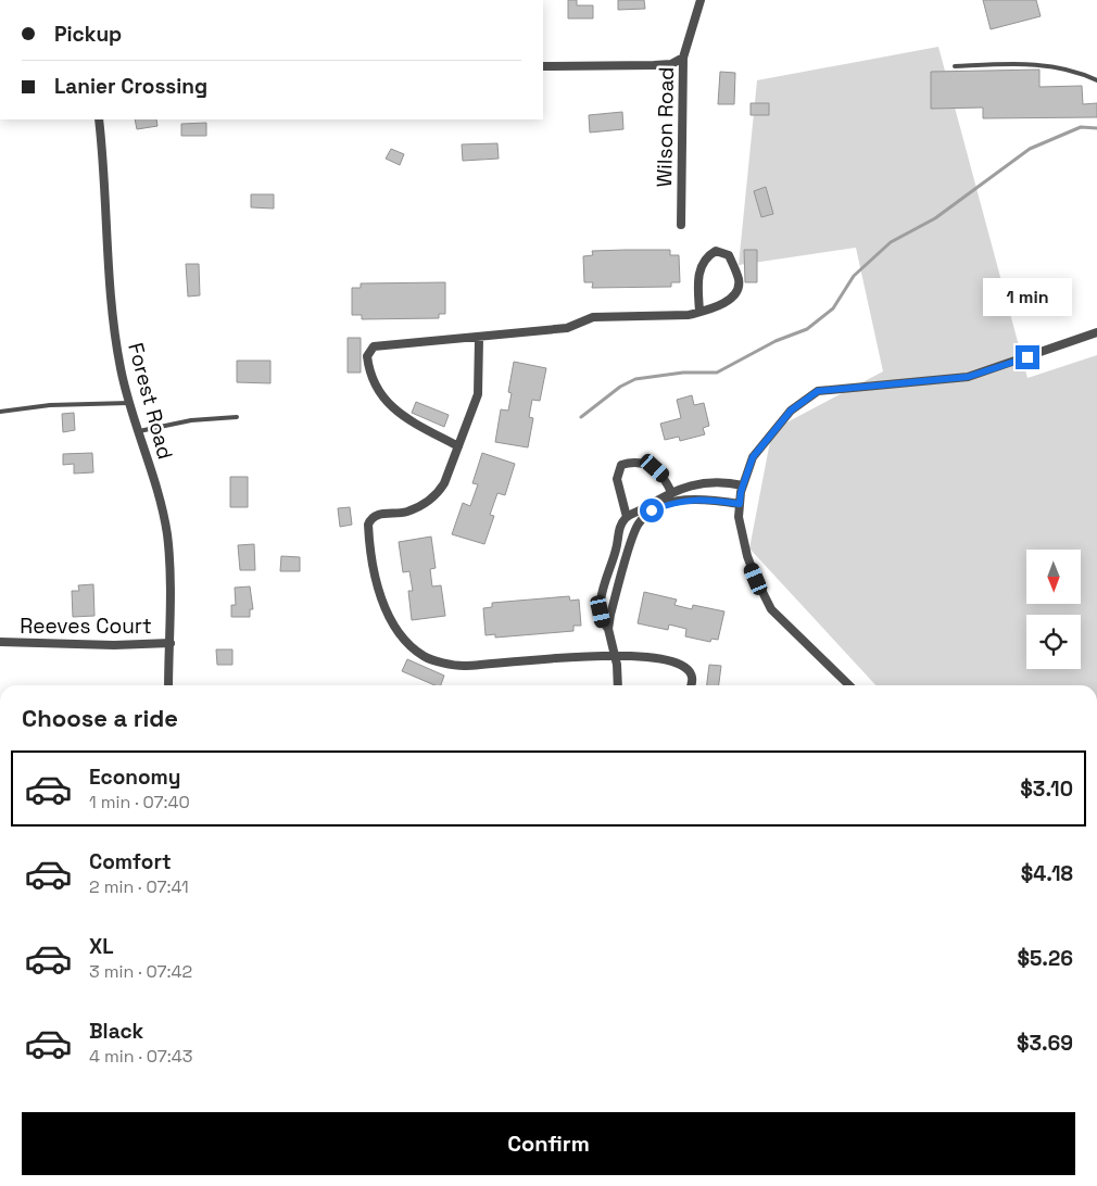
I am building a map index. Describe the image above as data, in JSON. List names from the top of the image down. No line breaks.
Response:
{"streets":{"street":["Wilson Road","Forest Road","Reeves Court"]},"crossings":[["Forest Road","Reeves Court"]],"north":"bottom","page":{"banner":["Pickup","Lanier Crossing"],"bubble":"1 min","heading":"Choose a ride","list":[{"name":"Economy","note":"1 min · 07:40","value":"$3.10"},{"name":"Comfort","note":"2 min · 07:41","value":"$4.18"},{"name":"XL","note":"3 min · 07:42","value":"$5.26"},{"name":"Black","note":"4 min · 07:43","value":"$3.69"}],"buttons":"Confirm"}}
